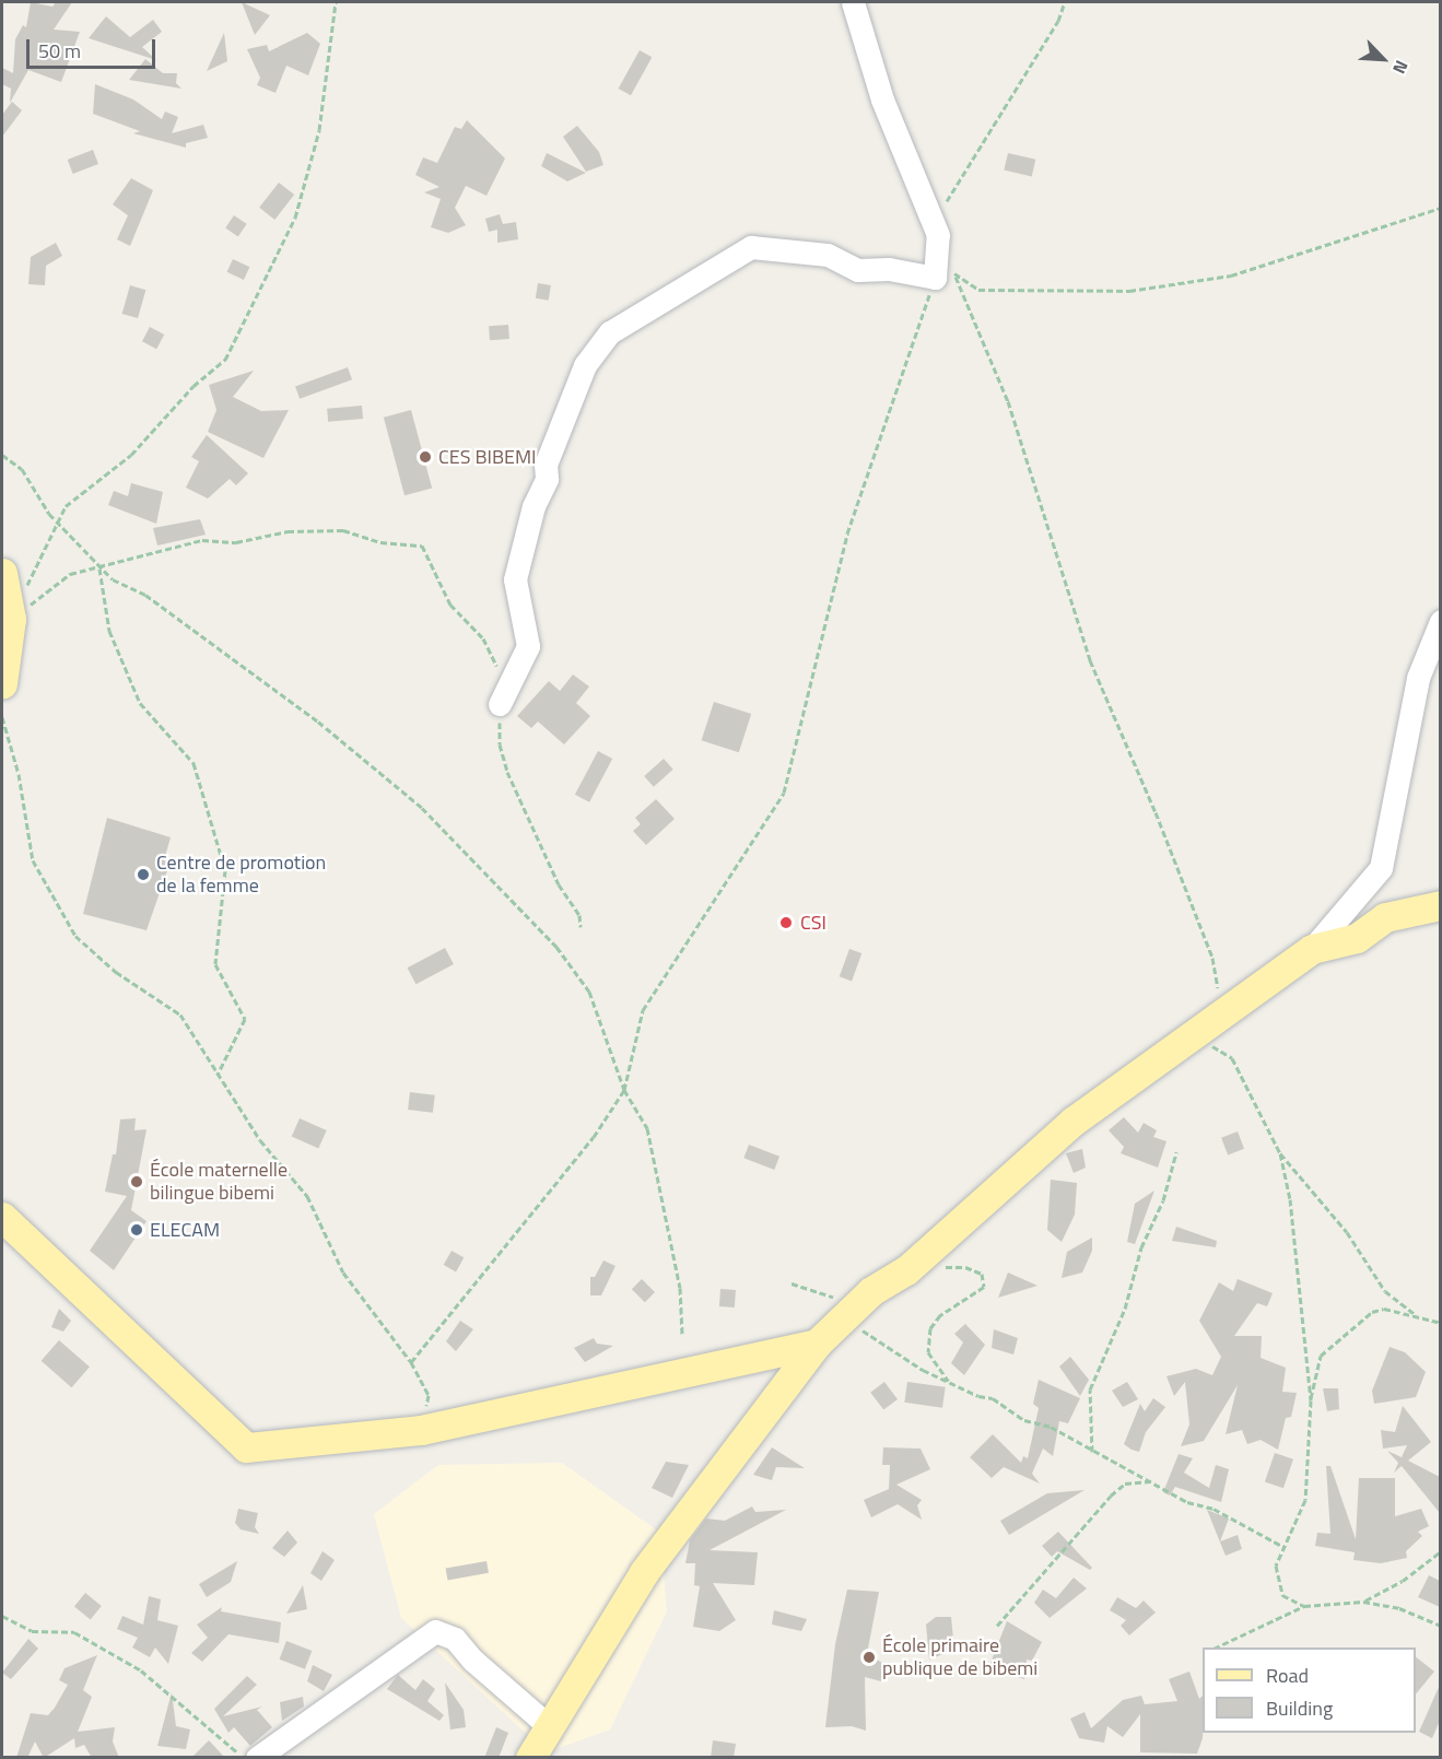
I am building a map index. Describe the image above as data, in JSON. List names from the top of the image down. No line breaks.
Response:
{"places":["CES BIBEMI","Centre de promotion de la femme","CSI","École maternelle bilingue bibemi","ELECAM","École primaire publique de bibemi"],"legend":["Road","Building"],"scale_bar":"50 m","north":"bottom right"}
